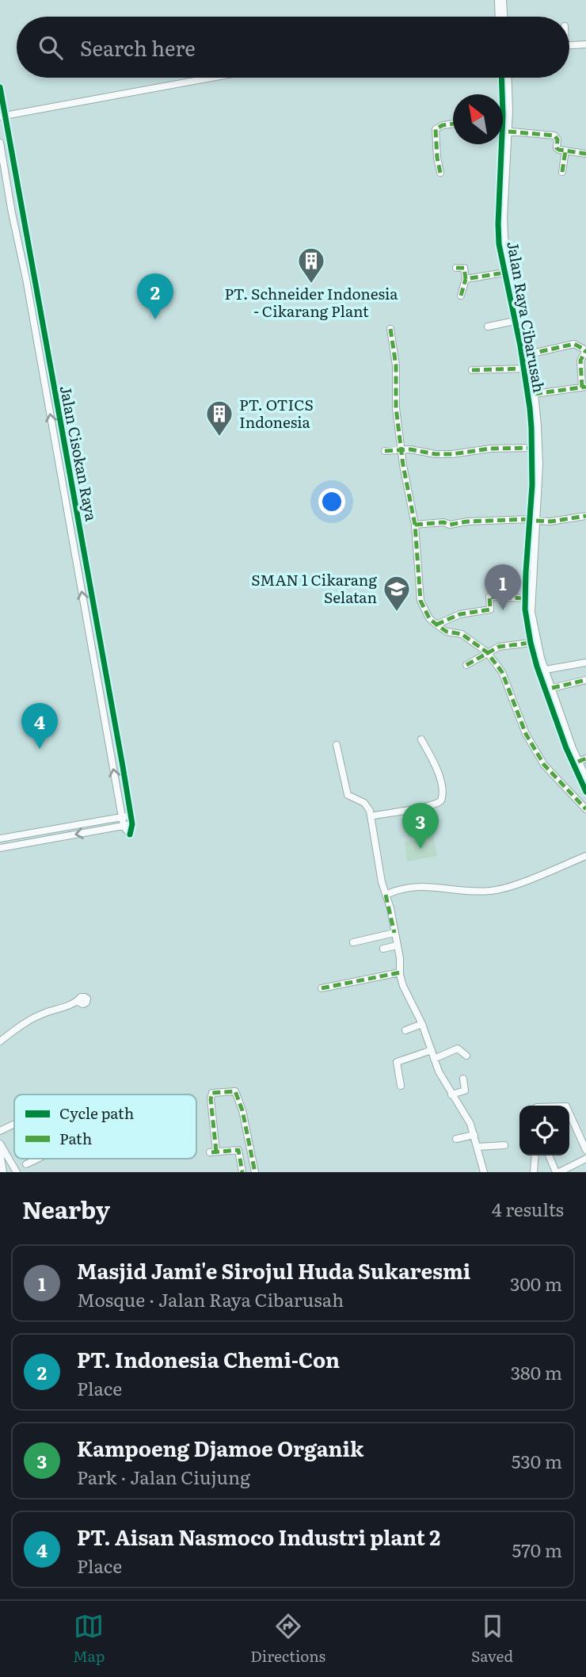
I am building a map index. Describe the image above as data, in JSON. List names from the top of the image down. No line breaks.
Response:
{"streets":{"street":["Jalan Raya Cibarusah","Jalan Cisokan Raya"]},"places":{"building":["PT. Schneider Indonesia - Cikarang Plant","PT. OTICS Indonesia"],"school or university":["SMAN 1 Cikarang Selatan"]},"legend":["Cycle path","Path"],"north":"top left","page":{"search":"Search here","pins":["2","1","4","3"],"heading":["Nearby","4 results"],"list":[{"mark":"1","name":"Masjid Jami'e Sirojul Huda Sukaresmi","note":"Mosque · Jalan Raya Cibarusah","value":"300 m"},{"mark":"2","name":"PT. Indonesia Chemi-Con","note":"Place","value":"380 m"},{"mark":"3","name":"Kampoeng Djamoe Organik","note":"Park · Jalan Ciujung","value":"530 m"},{"mark":"4","name":"PT. Aisan Nasmoco Industri plant 2","note":"Place","value":"570 m"}],"nav":["Map","Directions","Saved"]}}
